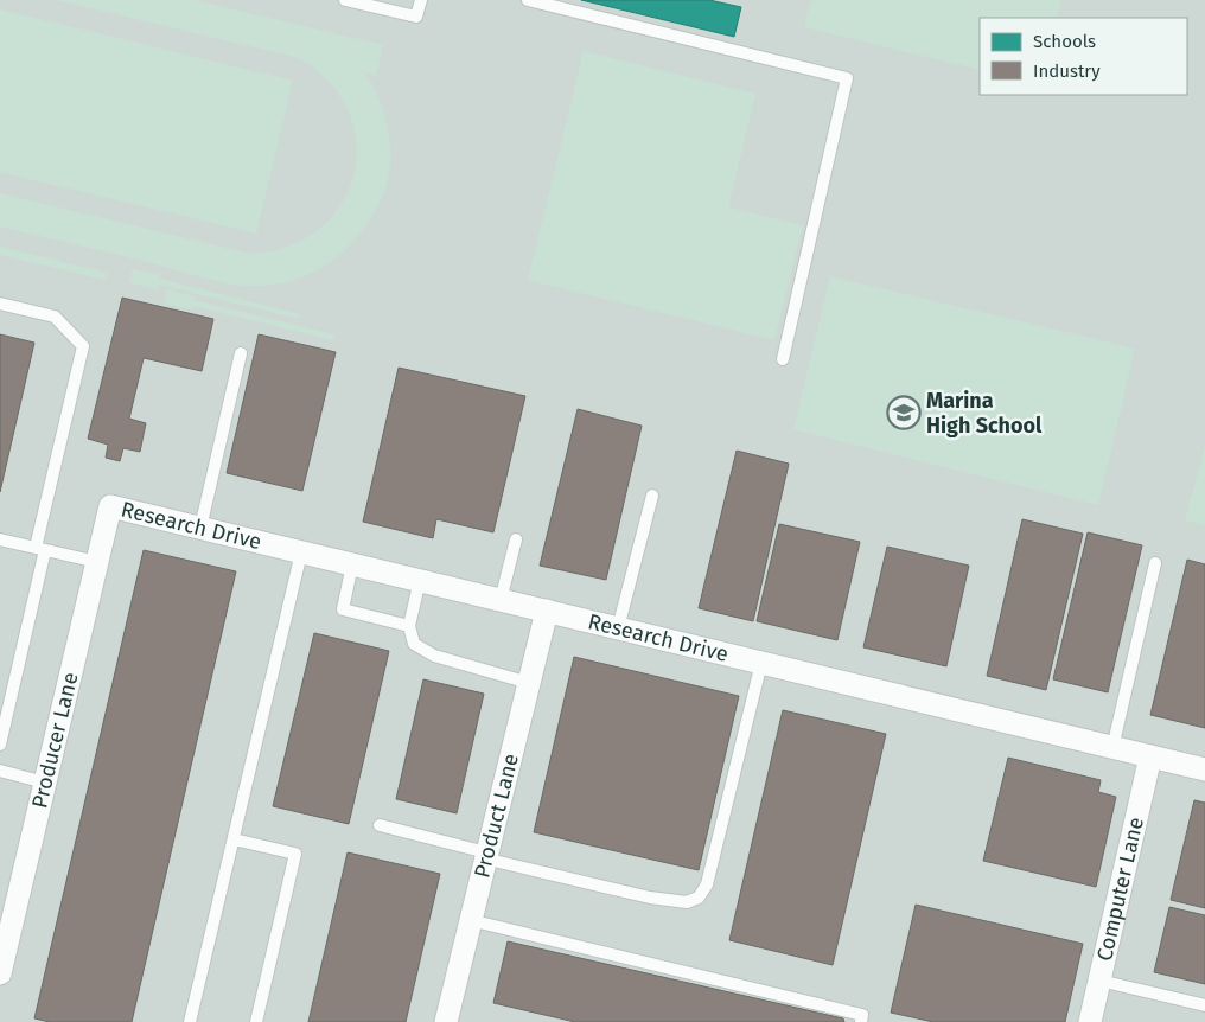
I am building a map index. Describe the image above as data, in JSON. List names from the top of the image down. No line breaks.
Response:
{"streets":{"street":["Research Drive","Producer Lane","Product Lane","Computer Lane"]},"crossings":[["Research Drive","Producer Lane"],["Research Drive","Product Lane"],["Research Drive","Computer Lane"]],"places":{"school or university":["Marina High School"]},"legend":["Schools","Industry"]}
